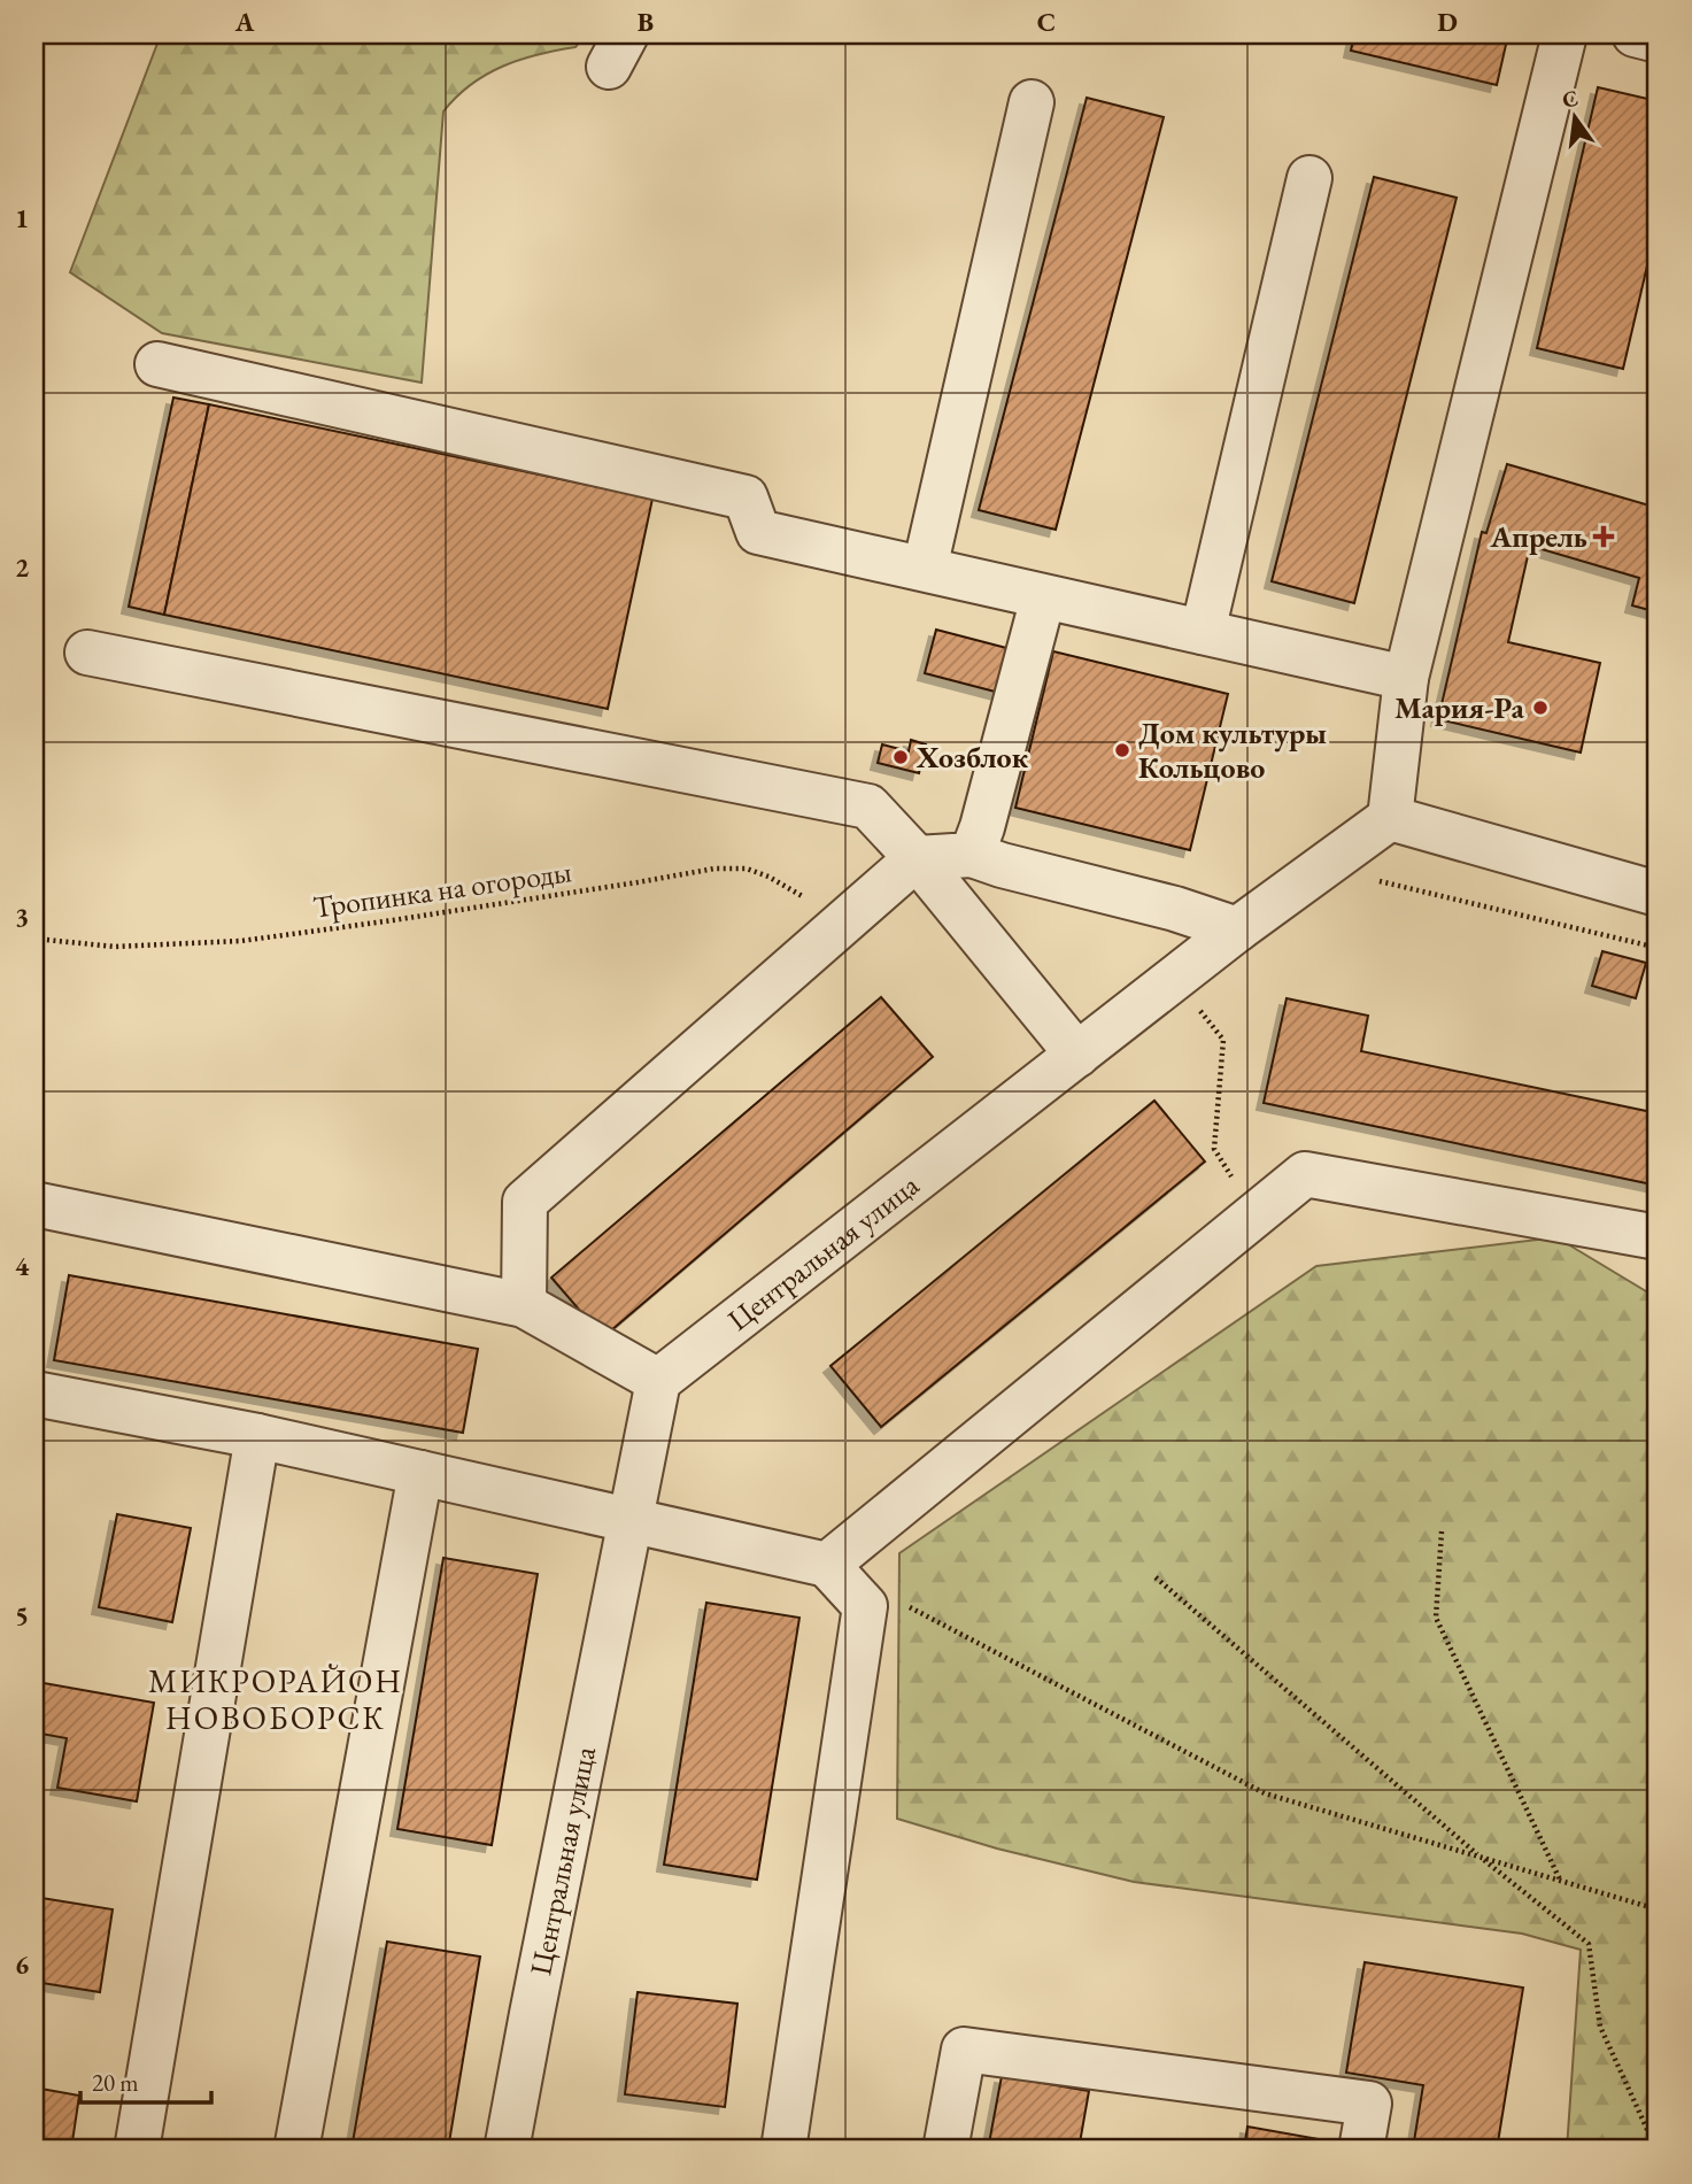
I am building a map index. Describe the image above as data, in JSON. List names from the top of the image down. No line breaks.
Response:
{"streets":{"street":["Центральная улица"],"path":["Тропинка на огороды"]},"districts":["МИКРОРАЙОН НОВОБОРСК"],"places":{"health":["Апрель"],"other":["Мария-Ра","Дом культуры Кольцово","Хозблок"]},"scale_bar":"20 m","north":"top","grid":{"columns":["A","B","C","D"],"rows":["1","2","3","4","5","6"]}}
